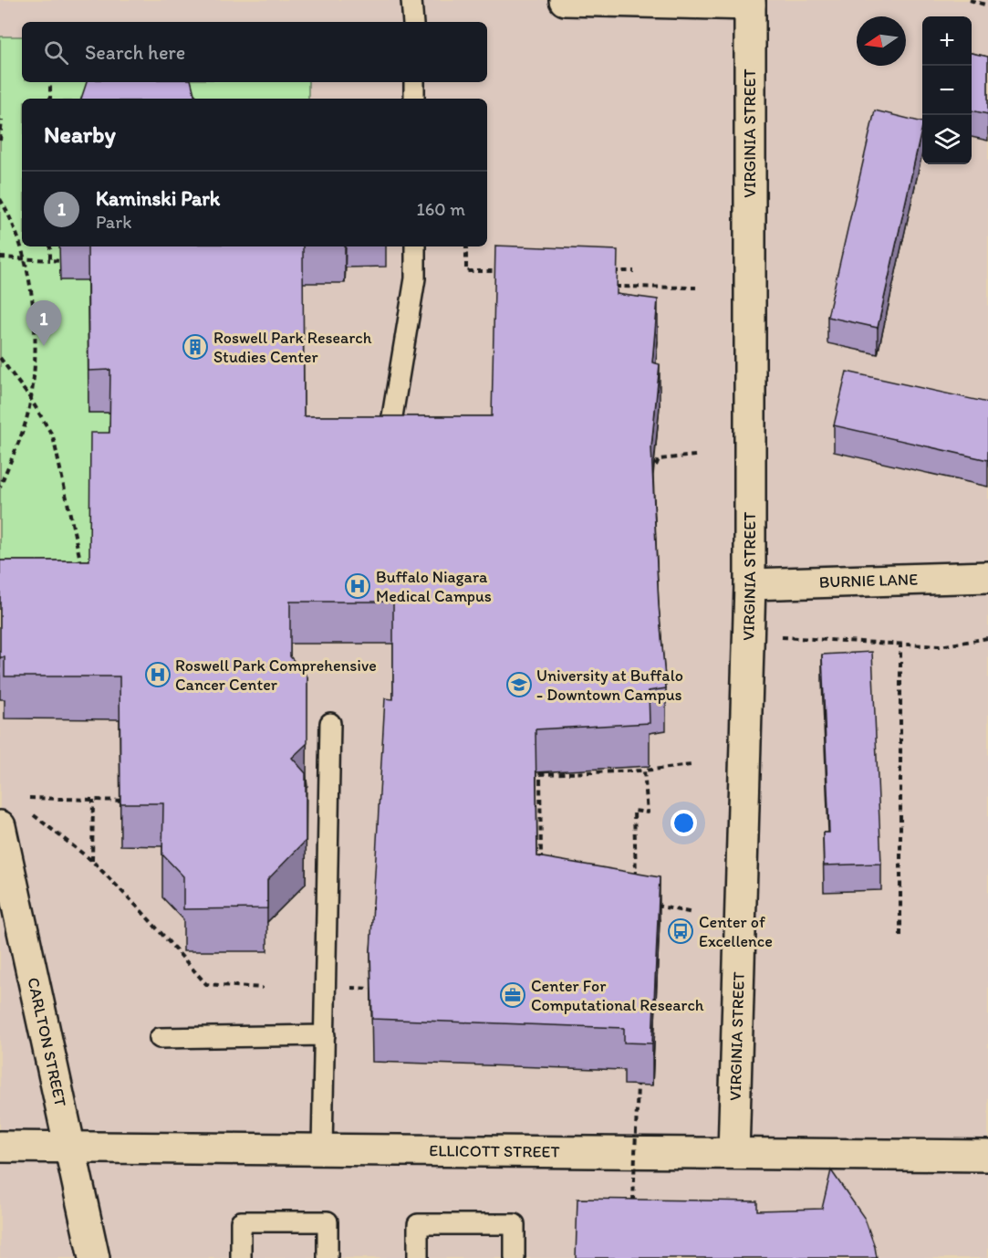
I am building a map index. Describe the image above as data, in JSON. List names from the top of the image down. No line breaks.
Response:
{"streets":{"street":["VIRGINIA STREET","BURNIE LANE","CARLTON STREET","ELLICOTT STREET"]},"crossings":[["VIRGINIA STREET","BURNIE LANE"],["VIRGINIA STREET","ELLICOTT STREET"],["CARLTON STREET","ELLICOTT STREET"]],"places":{"building":["Roswell Park Research Studies Center"],"hospital":["Buffalo Niagara Medical Campus","Roswell Park Comprehensive Cancer Center"],"school or university":["University at Buffalo - Downtown Campus"],"bus stop":["Center of Excellence"],"office":["Center For Computational Research"]},"north":"left","page":{"map_buttons":["+","−"],"search":"Search here","heading":"Nearby","list":[{"mark":"1","name":"Kaminski Park","note":"Park","value":"160 m"}],"pins":"1"}}
